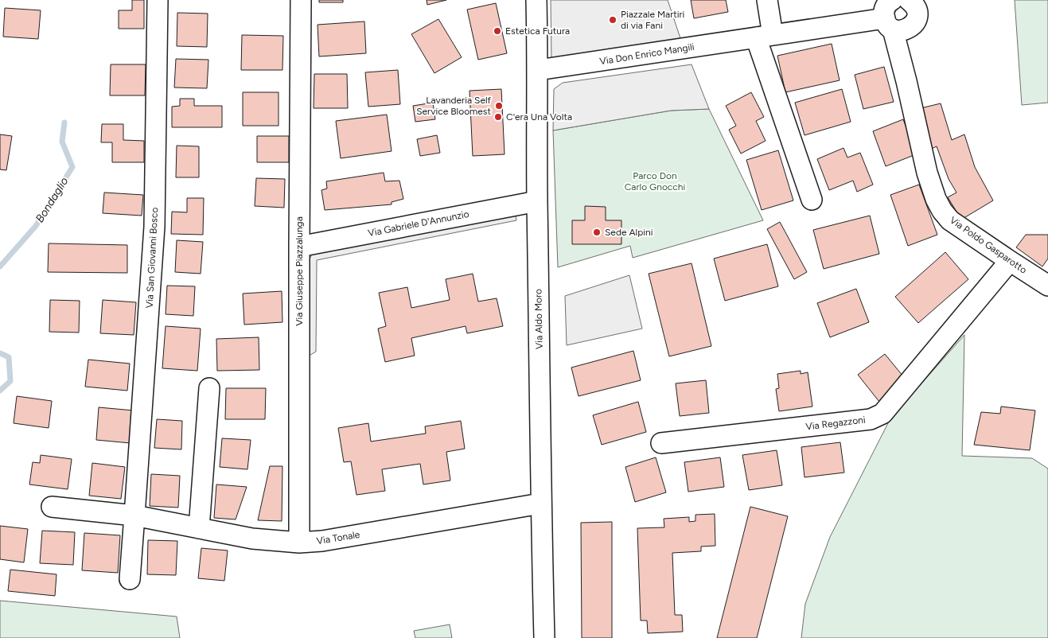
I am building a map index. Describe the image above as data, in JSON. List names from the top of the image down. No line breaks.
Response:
{"streets":{"street":["Via Don Enrico Mangili","Via Gabriele D'Annunzio","Via Poldo Gasparotto","Via San Giovanni Bosco","Via Giuseppe Piazzalunga","Via Aldo Moro","Via Regazzoni","Via Tonale"]},"crossings":[["Via Don Enrico Mangili","Via Poldo Gasparotto"],["Via Don Enrico Mangili","Via Aldo Moro"],["Via Gabriele D'Annunzio","Via Giuseppe Piazzalunga"],["Via Gabriele D'Annunzio","Via Aldo Moro"],["Via Poldo Gasparotto","Via Regazzoni"],["Via San Giovanni Bosco","Via Tonale"],["Via Giuseppe Piazzalunga","Via Tonale"],["Via Aldo Moro","Via Tonale"]],"water":["Bondaglio"],"parks":["Parco Don Carlo Gnocchi"],"places":["Piazzale Martiri di via Fani","Estetica Futura","Lavanderia Self Service Bloomest","C'era Una Volta","Sede Alpini"]}
